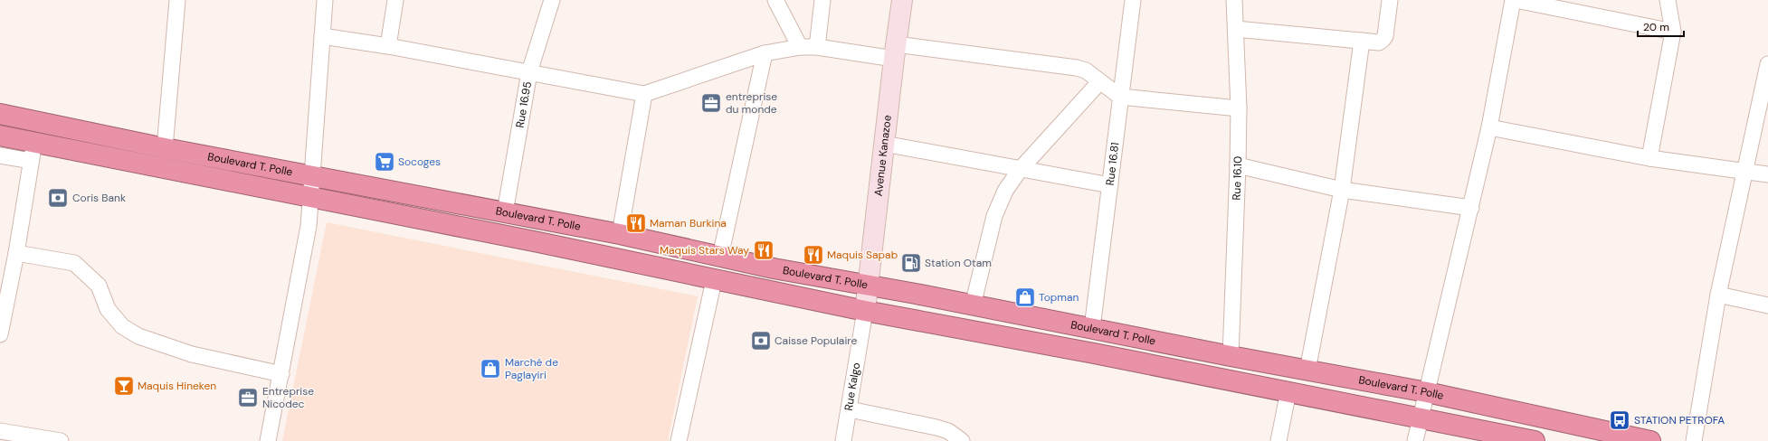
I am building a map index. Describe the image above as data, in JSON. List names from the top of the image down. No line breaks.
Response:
{"streets":{"highway":["Boulevard T. Polle"],"street":["Rue 16.95","Avenue Kanazoe","Rue 16.81","Rue 16.10","Rue Kalgo"]},"crossings":[["Rue 16.95","Boulevard T. Polle"],["Avenue Kanazoe","Boulevard T. Polle"],["Avenue Kanazoe","Rue Kalgo"],["Boulevard T. Polle","Rue 16.81"],["Boulevard T. Polle","Rue 16.10"],["Boulevard T. Polle","Rue Kalgo"]],"places":{"office":["entreprise du monde","Entreprise Nicodec"],"supermarket":["Socoges"],"bank":["Coris Bank","Caisse Populaire"],"restaurant":["Maman Burkina","Maquis Stars Way","Maquis Sapab"],"fuel station":["Station Otam"],"shop":["Topman","Marché de Paglayiri"],"bar":["Maquis Hineken"],"bus stop":["STATION PETROFA"]},"scale_bar":"20 m"}
